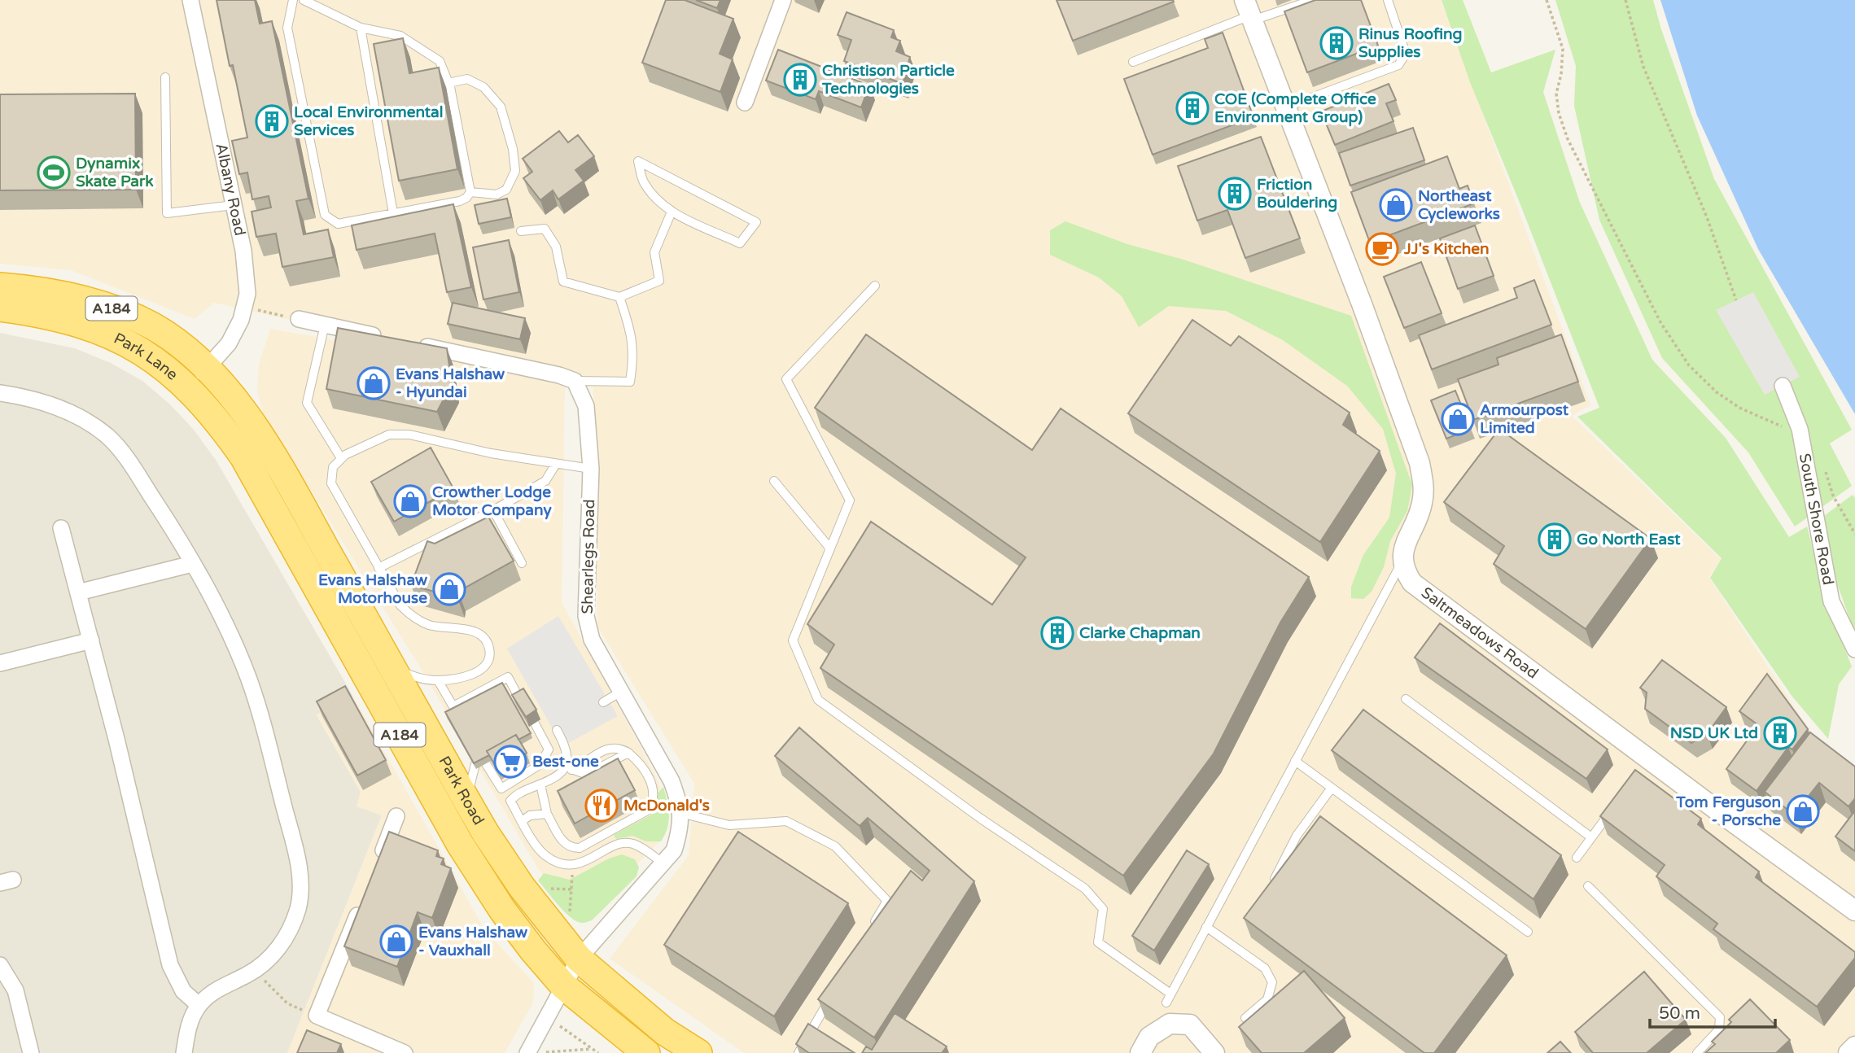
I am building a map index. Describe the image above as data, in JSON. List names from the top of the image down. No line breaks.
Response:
{"streets":{"highway":["A184","Park Lane","Park Road"],"street":["Albany Road","South Shore Road","Shearlegs Road","Saltmeadows Road"]},"crossings":[["Albany Road","Park Lane"],["Albany Road","Park Road"],["Park Lane","Park Road"],["Shearlegs Road","Park Road"]],"places":{"building":["Rinus Roofing Supplies","Christison Particle Technologies","COE (Complete Office Environment Group)","Local Environmental Services","Friction Bouldering","Go North East","Clarke Chapman","NSD UK Ltd"],"sports":["Dynamix Skate Park"],"shop":["Northeast Cycleworks","Evans Halshaw - Hyundai","Armourpost Limited","Crowther Lodge Motor Company","Evans Halshaw Motorhouse","Tom Ferguson - Porsche","Evans Halshaw - Vauxhall"],"cafe":["JJ's Kitchen"],"supermarket":["Best-one"],"restaurant":["McDonald's"]},"scale_bar":"50 m"}
